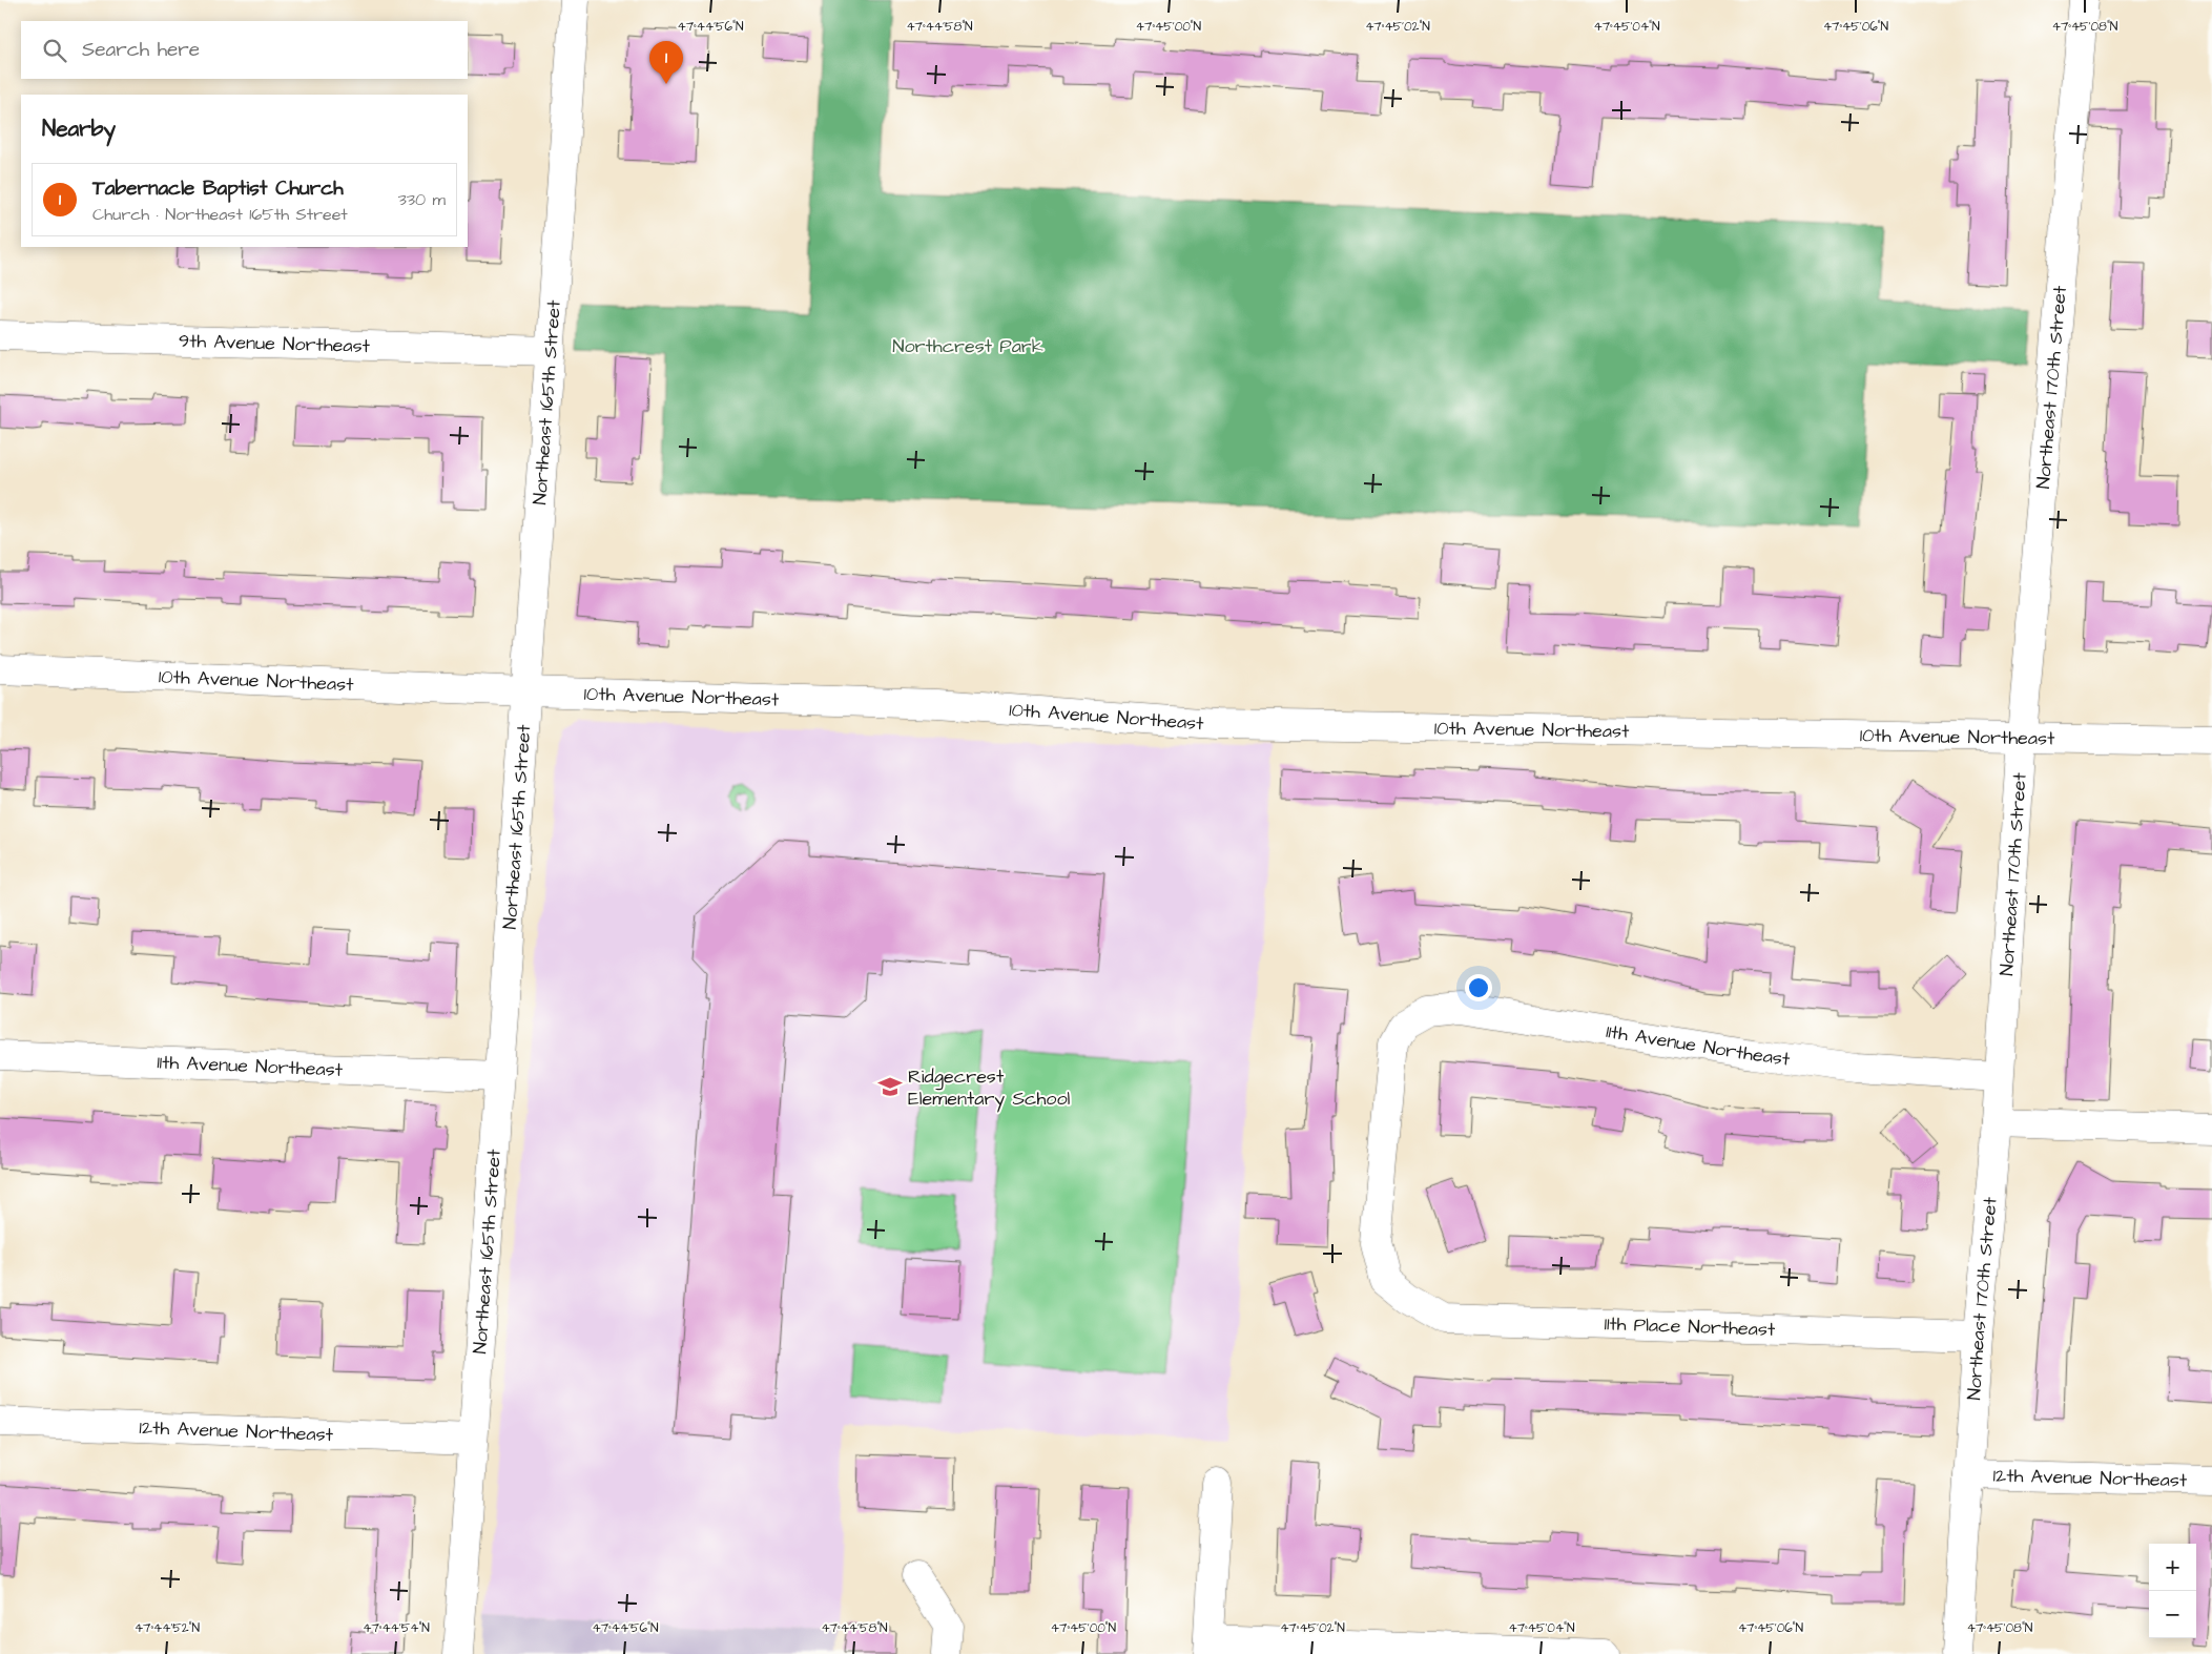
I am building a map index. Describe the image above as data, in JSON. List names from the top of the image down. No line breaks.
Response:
{"streets":{"street":["9th Avenue Northeast","Northeast 170th Street","Northeast 165th Street","10th Avenue Northeast","11th Avenue Northeast","11th Place Northeast","12th Avenue Northeast"]},"crossings":[["9th Avenue Northeast","Northeast 165th Street"],["Northeast 170th Street","10th Avenue Northeast"],["Northeast 170th Street","11th Avenue Northeast"],["Northeast 170th Street","11th Place Northeast"],["Northeast 170th Street","12th Avenue Northeast"],["Northeast 165th Street","10th Avenue Northeast"],["Northeast 165th Street","11th Avenue Northeast"],["Northeast 165th Street","12th Avenue Northeast"],["11th Avenue Northeast","11th Place Northeast"]],"parks":["Northcrest Park"],"places":{"school or university":["Ridgecrest Elementary School"]},"page":{"search":"Search here","pins":"1","heading":"Nearby","list":[{"mark":"1","name":"Tabernacle Baptist Church","note":"Church · Northeast 165th Street","value":"330 m"}],"map_buttons":["+","−"]},"coordinates":["47°44'56\"N","47°44'58\"N","47°45'00\"N","47°45'02\"N","47°45'04\"N","47°45'06\"N","47°45'08\"N","47°44'52\"N","47°44'54\"N"]}
